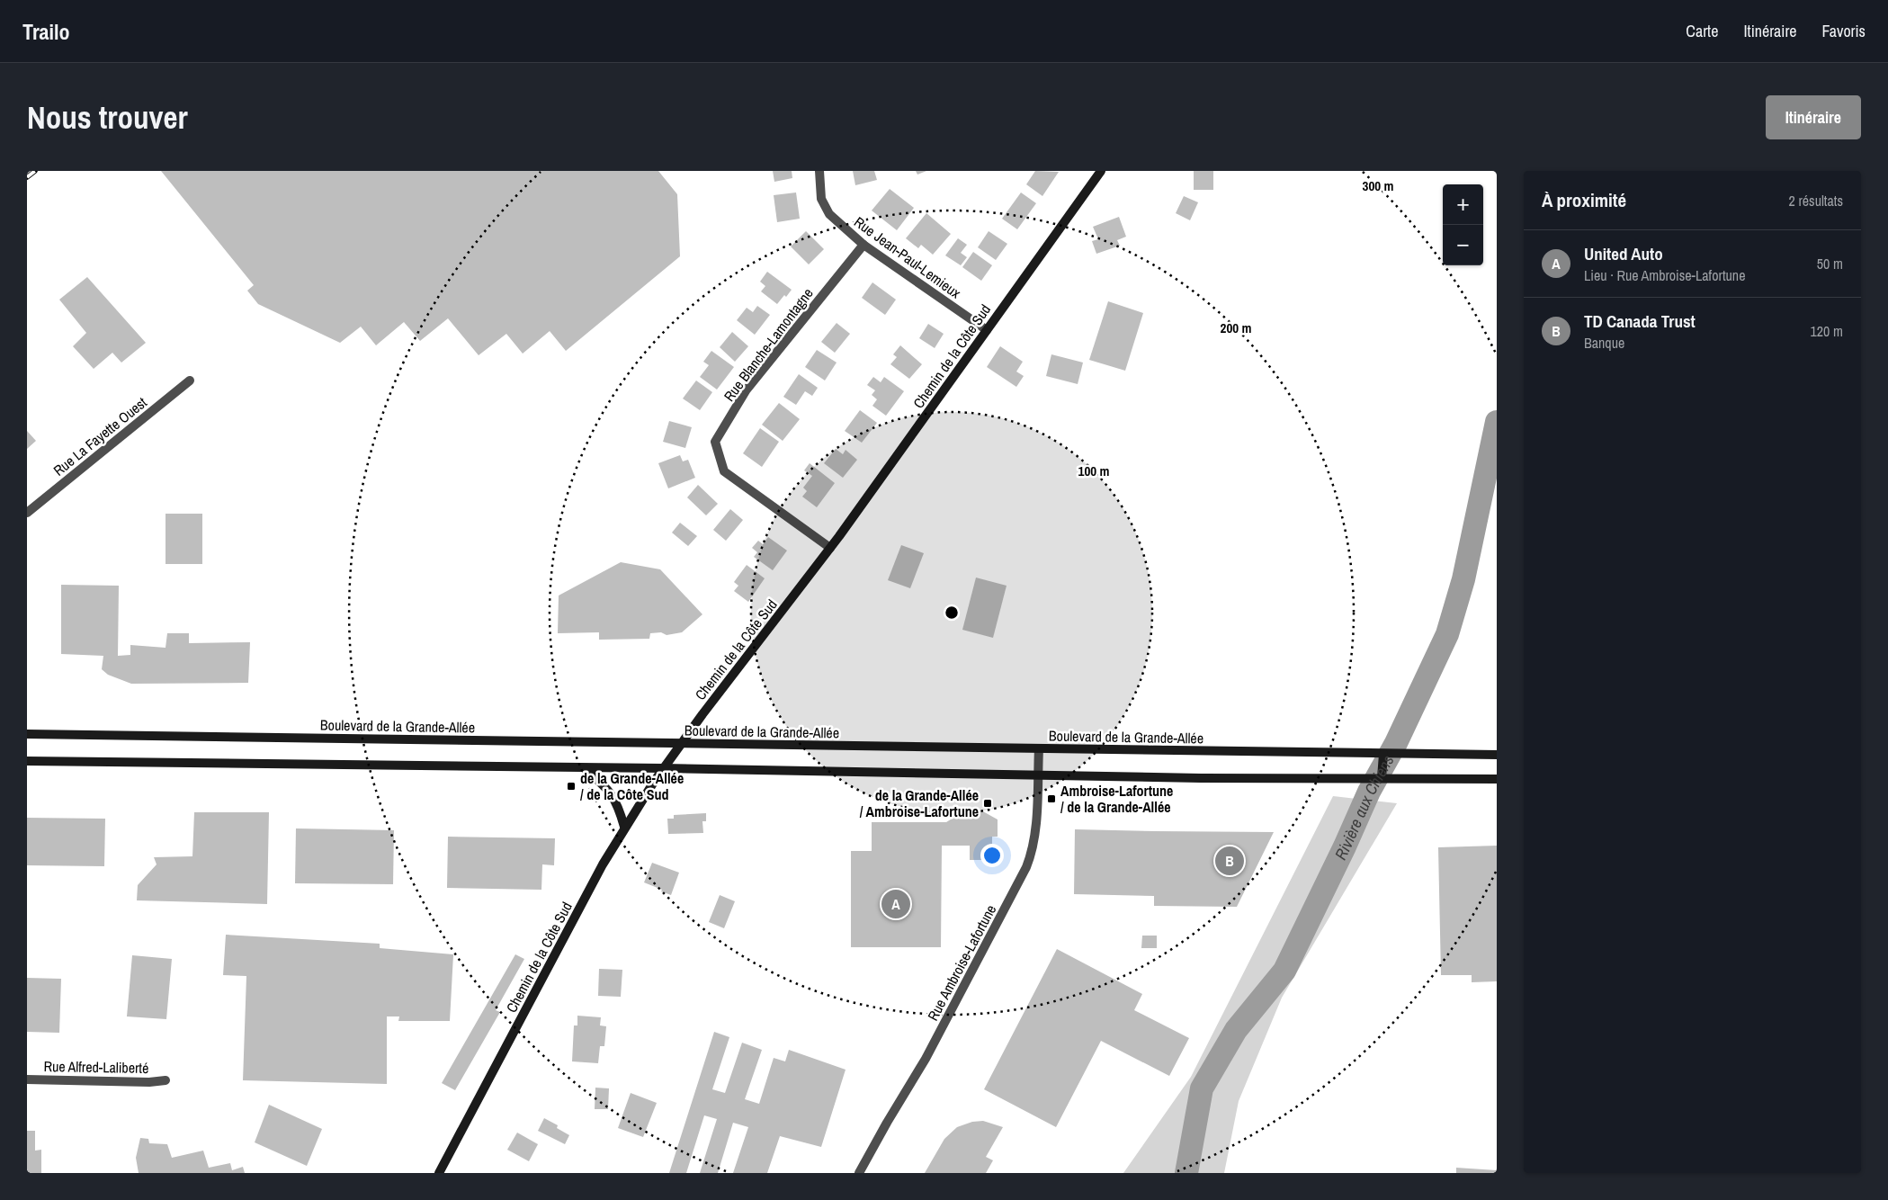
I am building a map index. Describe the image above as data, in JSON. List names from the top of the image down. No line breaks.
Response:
{"streets":{"street":["Rue Jean-Paul-Lemieux","Rue Blanche-Lamontagne","Chemin de la Côte Sud","Rue La Fayette Ouest","Boulevard de la Grande-Allée","Rue Ambroise-Lafortune","Rue Alfred-Laliberté"]},"crossings":[["Rue Jean-Paul-Lemieux","Rue Blanche-Lamontagne"],["Rue Jean-Paul-Lemieux","Chemin de la Côte Sud"],["Rue Blanche-Lamontagne","Chemin de la Côte Sud"],["Chemin de la Côte Sud","Boulevard de la Grande-Allée"],["Boulevard de la Grande-Allée","Rue Ambroise-Lafortune"]],"water":["Rivière aux Chiens"],"places":{"transit":["de la Grande-Allée / de la Côte Sud","Ambroise-Lafortune / de la Grande-Allée","de la Grande-Allée / Ambroise-Lafortune"]},"page":{"header":"Trailo","nav":["Carte","Itinéraire","Favoris"],"buttons":"Itinéraire","title":"Nous trouver","heading":["À proximité","2 résultats"],"map_buttons":["+","−"],"list":[{"mark":"A","name":"United Auto","note":"Lieu · Rue Ambroise-Lafortune","value":"50 m"},{"mark":"B","name":"TD Canada Trust","note":"Banque","value":"120 m"}],"pins":["B","A"]},"rings":["300 m","200 m","100 m"]}
